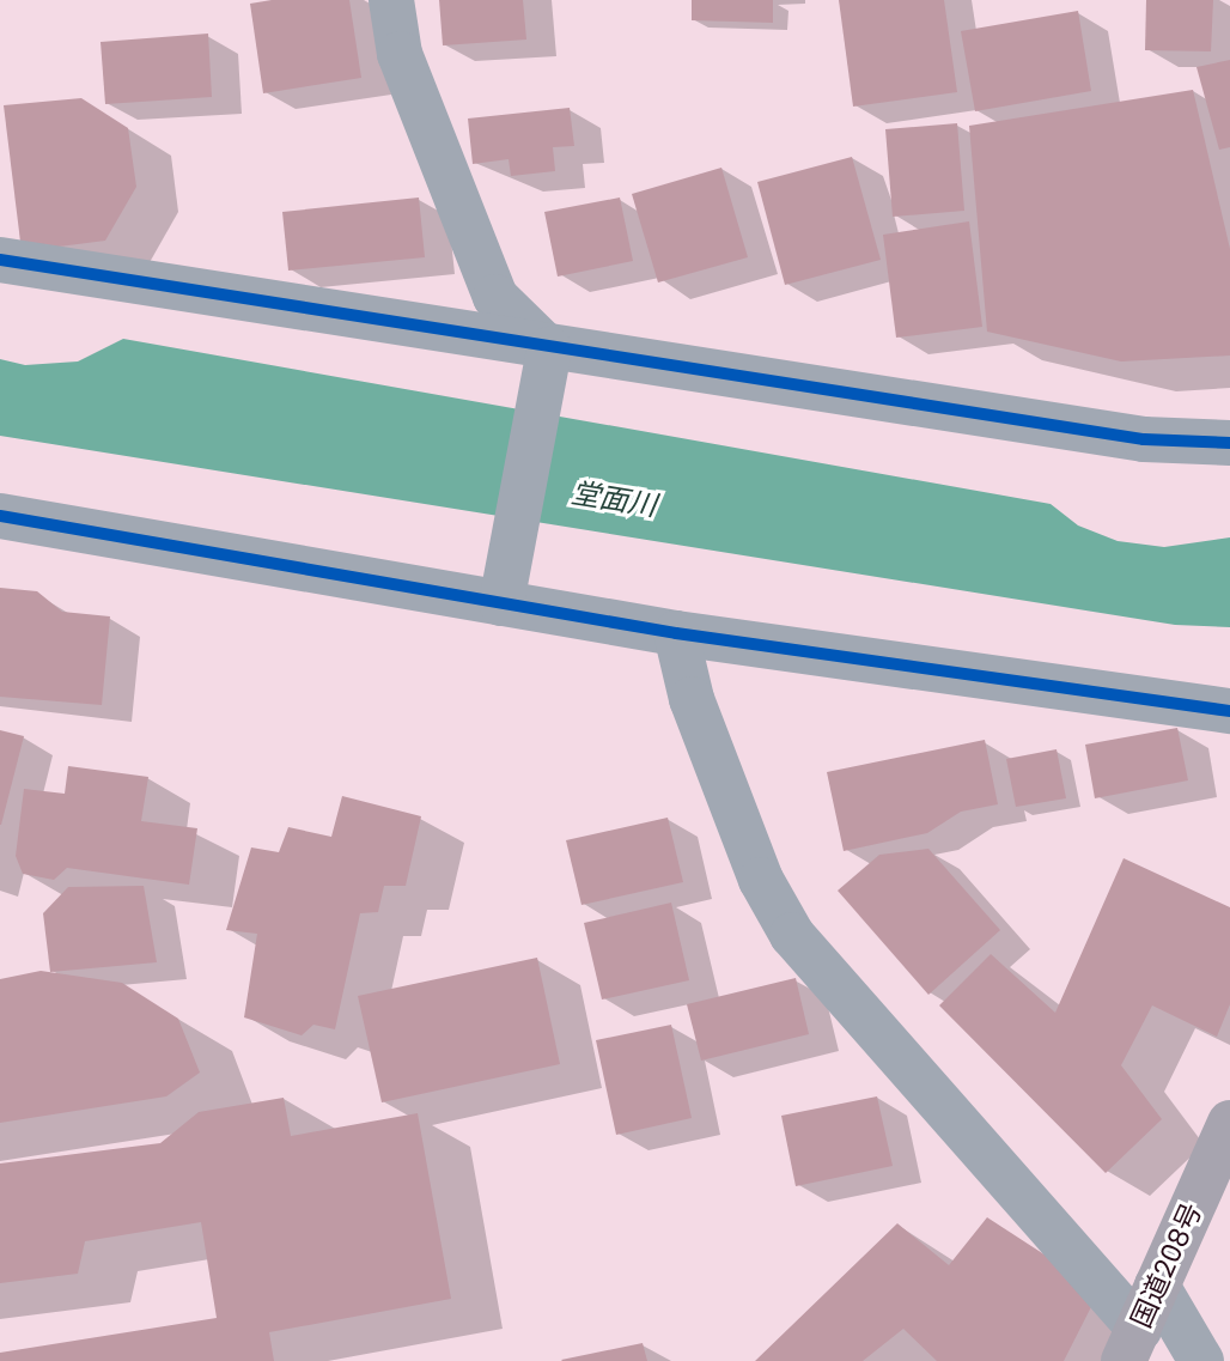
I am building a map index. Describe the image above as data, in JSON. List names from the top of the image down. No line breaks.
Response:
{"streets":{"highway":["国道208号"]},"water":["堂面川"]}
